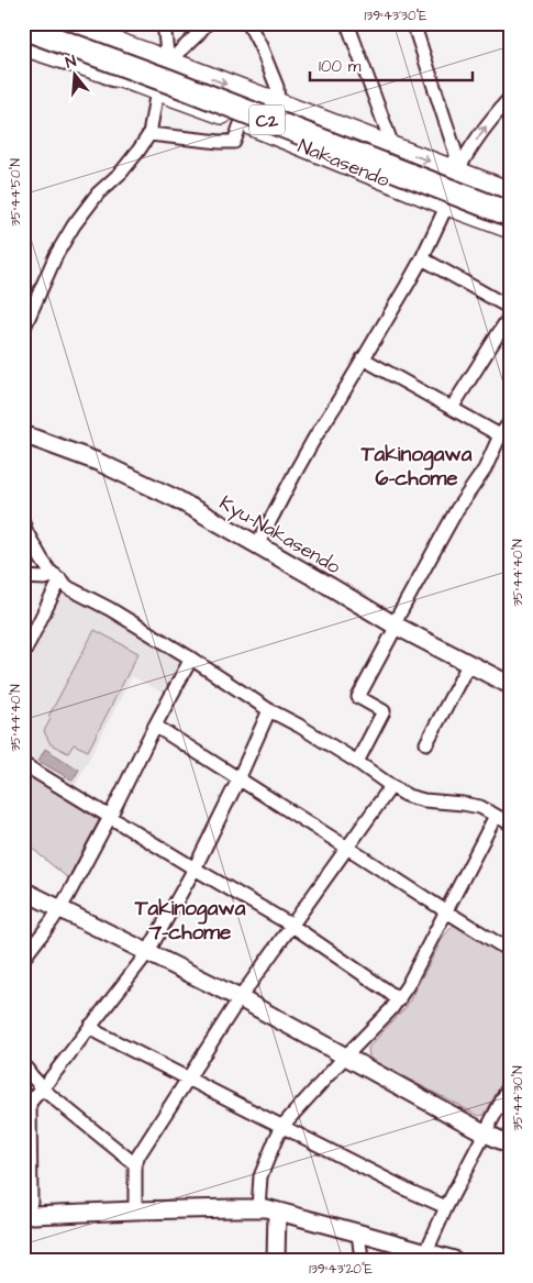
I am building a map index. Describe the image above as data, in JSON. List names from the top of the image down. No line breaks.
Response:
{"streets":{"highway":["C2","Nakasendo"],"street":["Kyu-Nakasendo"]},"districts":["Takinogawa 6-chome","Takinogawa 7-chome"],"scale_bar":"100 m","north":"top","coordinates":["139°43'30\"E","35°44'50\"N","35°44'40\"N","35°44'30\"N","139°43'20\"E"]}
